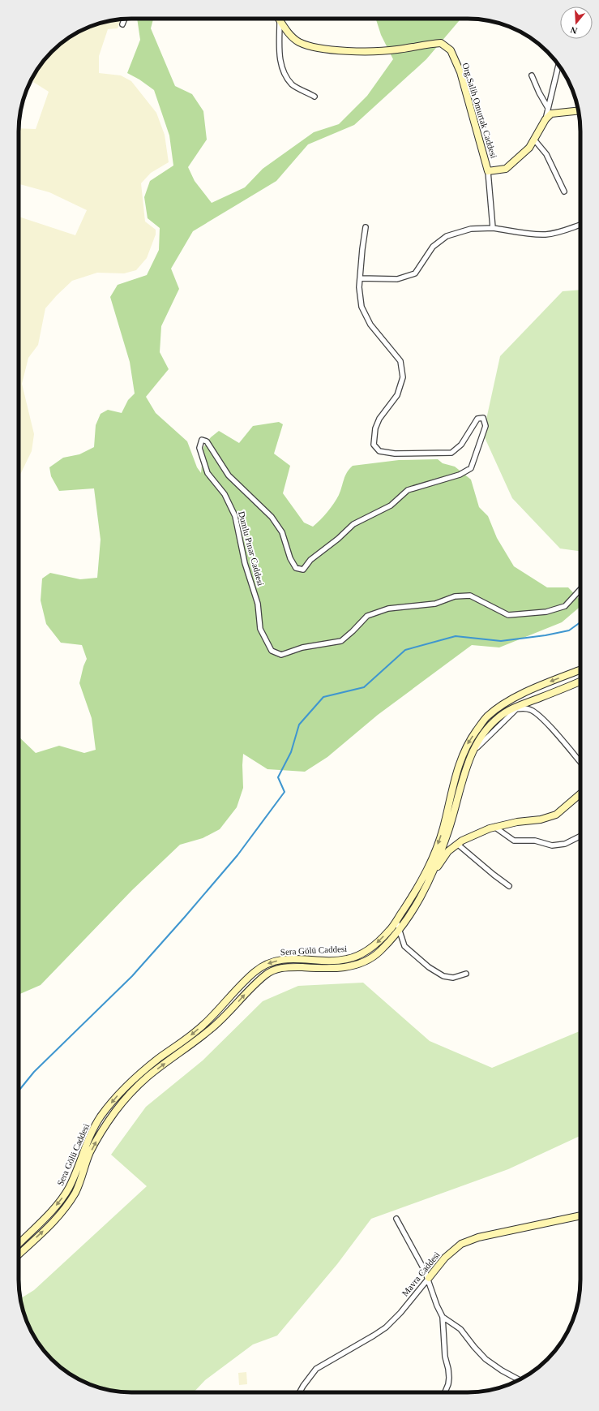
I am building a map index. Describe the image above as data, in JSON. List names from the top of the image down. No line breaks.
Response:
{"streets":{"main road":["Org.Salih Omurtak Caddesi","Sera Gölü Caddesi","Mavra Caddesi"],"street":["Dumlu Pınar Caddesi"]},"north":"bottom"}
